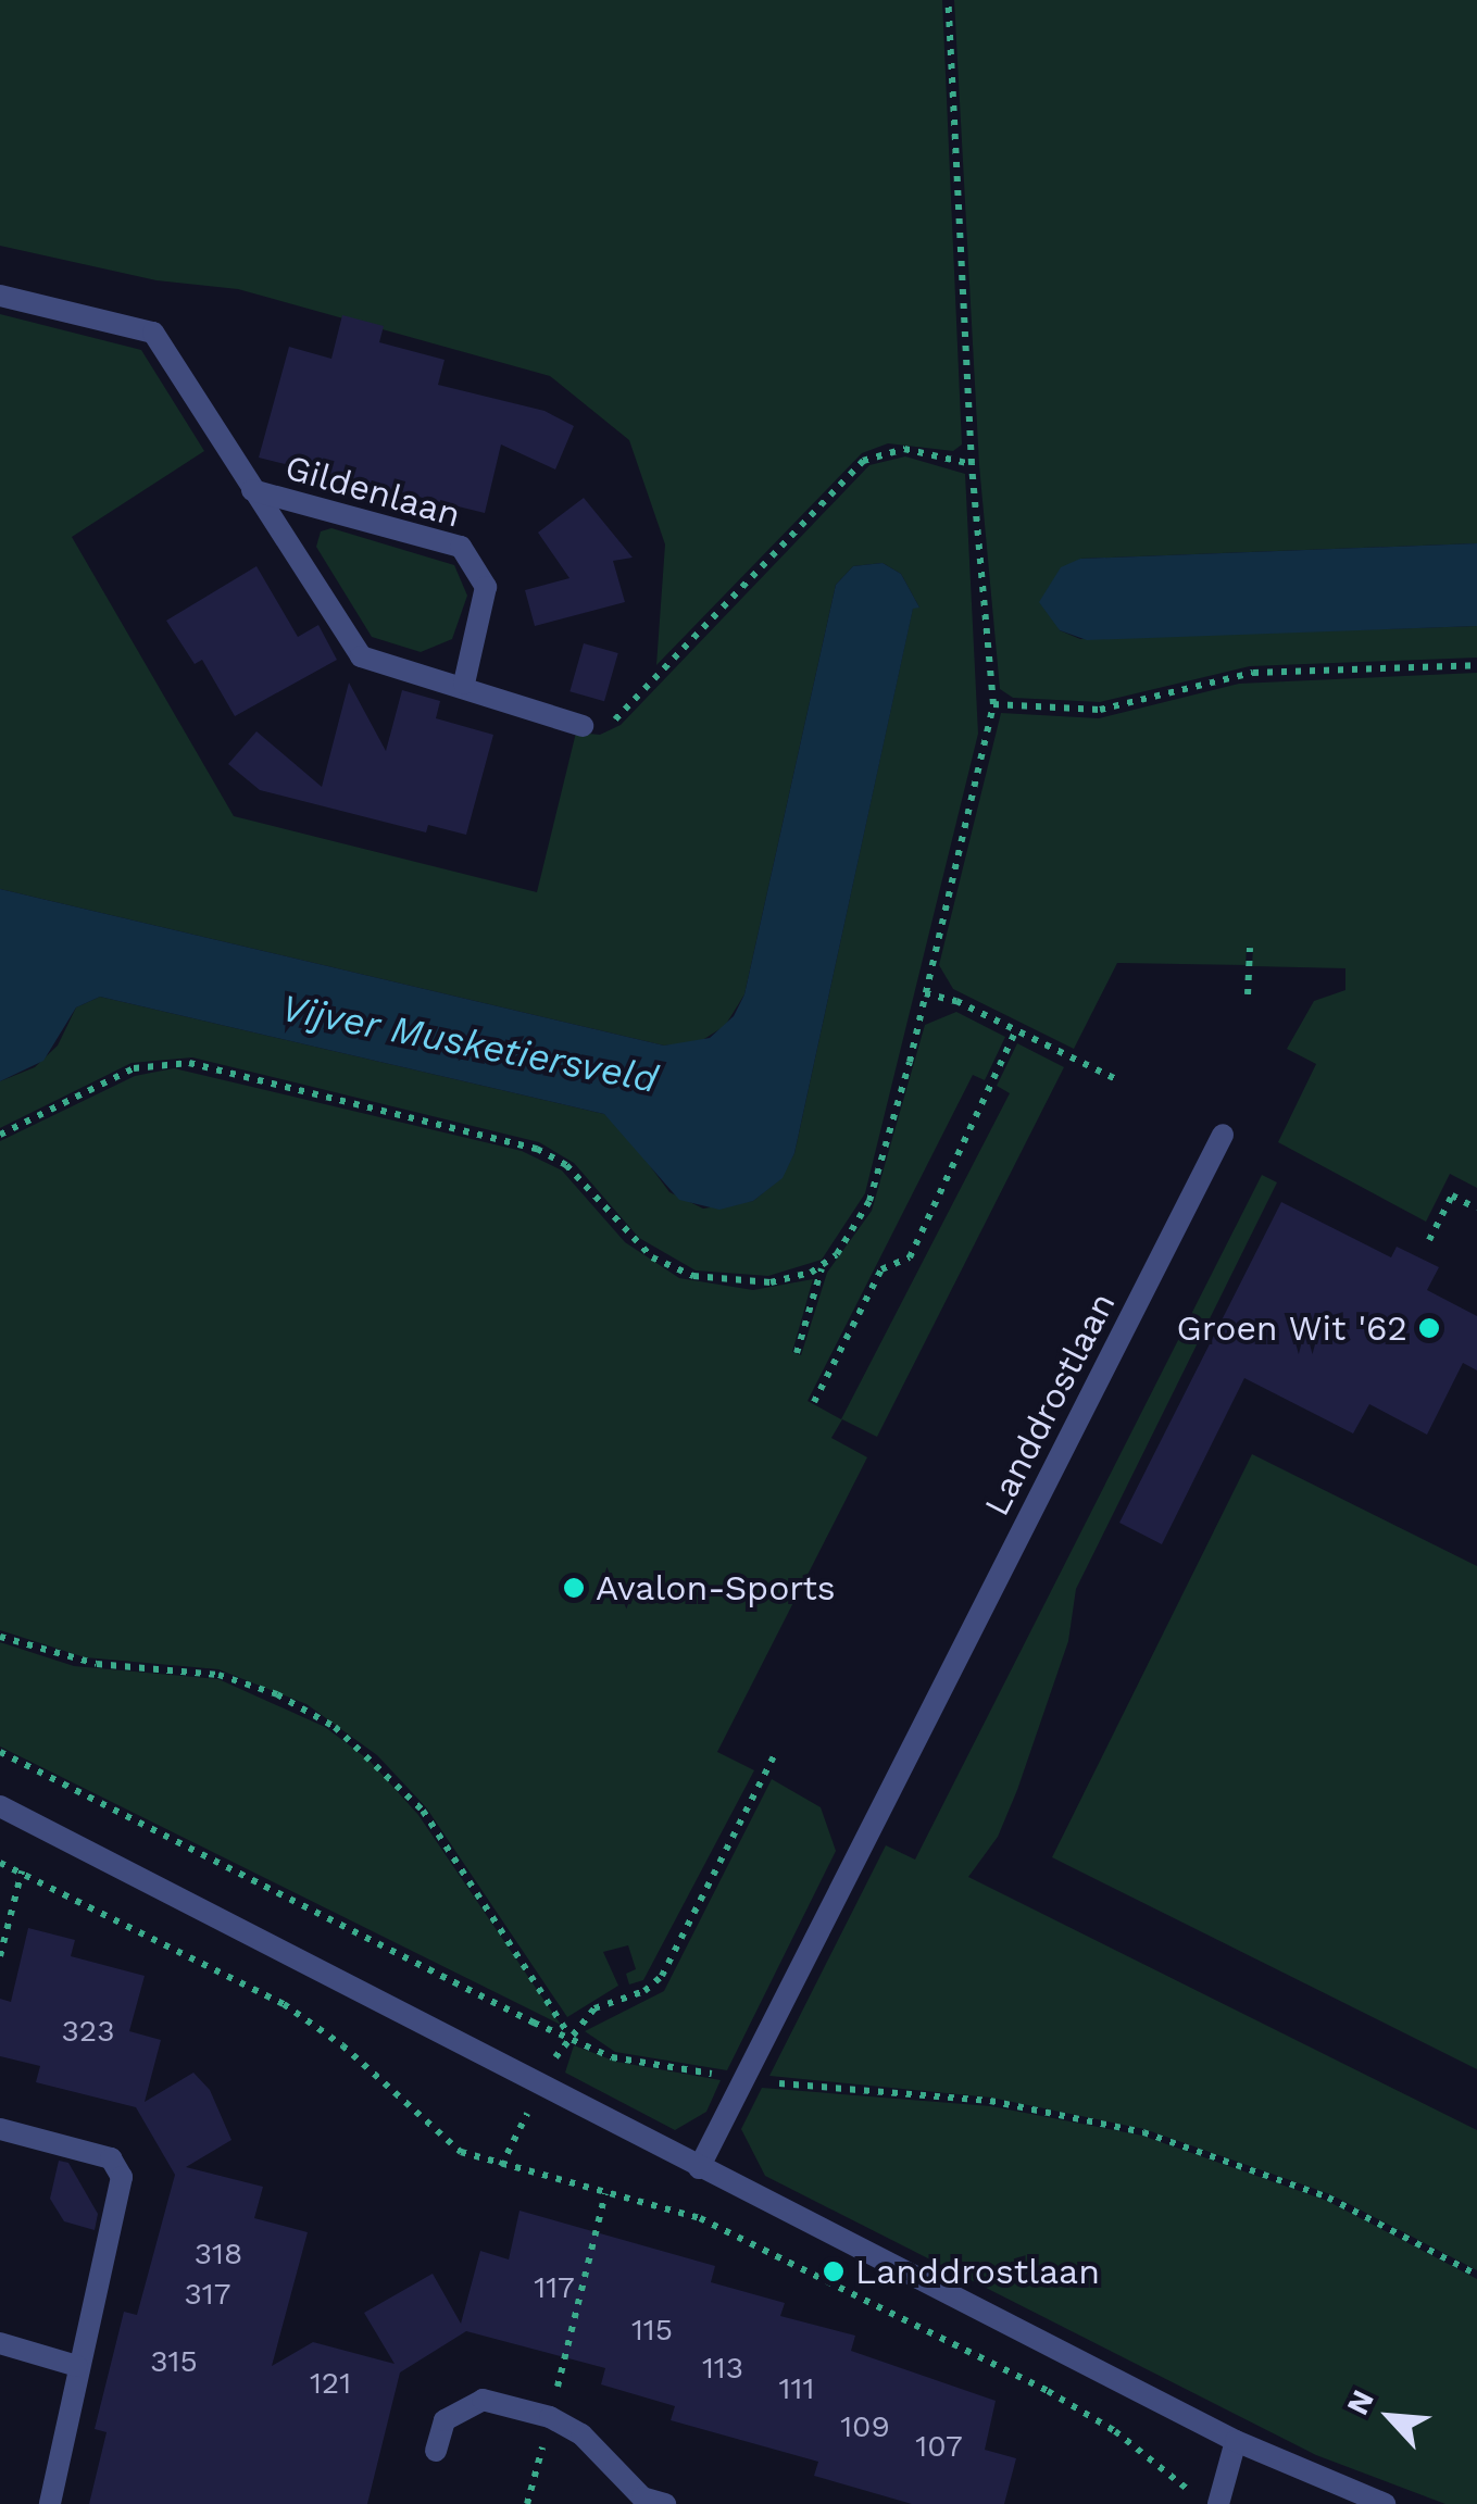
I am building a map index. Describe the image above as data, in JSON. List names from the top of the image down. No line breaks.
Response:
{"streets":{"street":["Gildenlaan","Landdrostlaan"]},"water":["Vijver Musketiersveld"],"places":["Groen Wit '62","Avalon-Sports","Landdrostlaan"],"house_numbers":["323","318","117","317","115","315","113","121","111","109","107"],"north":"top left"}
